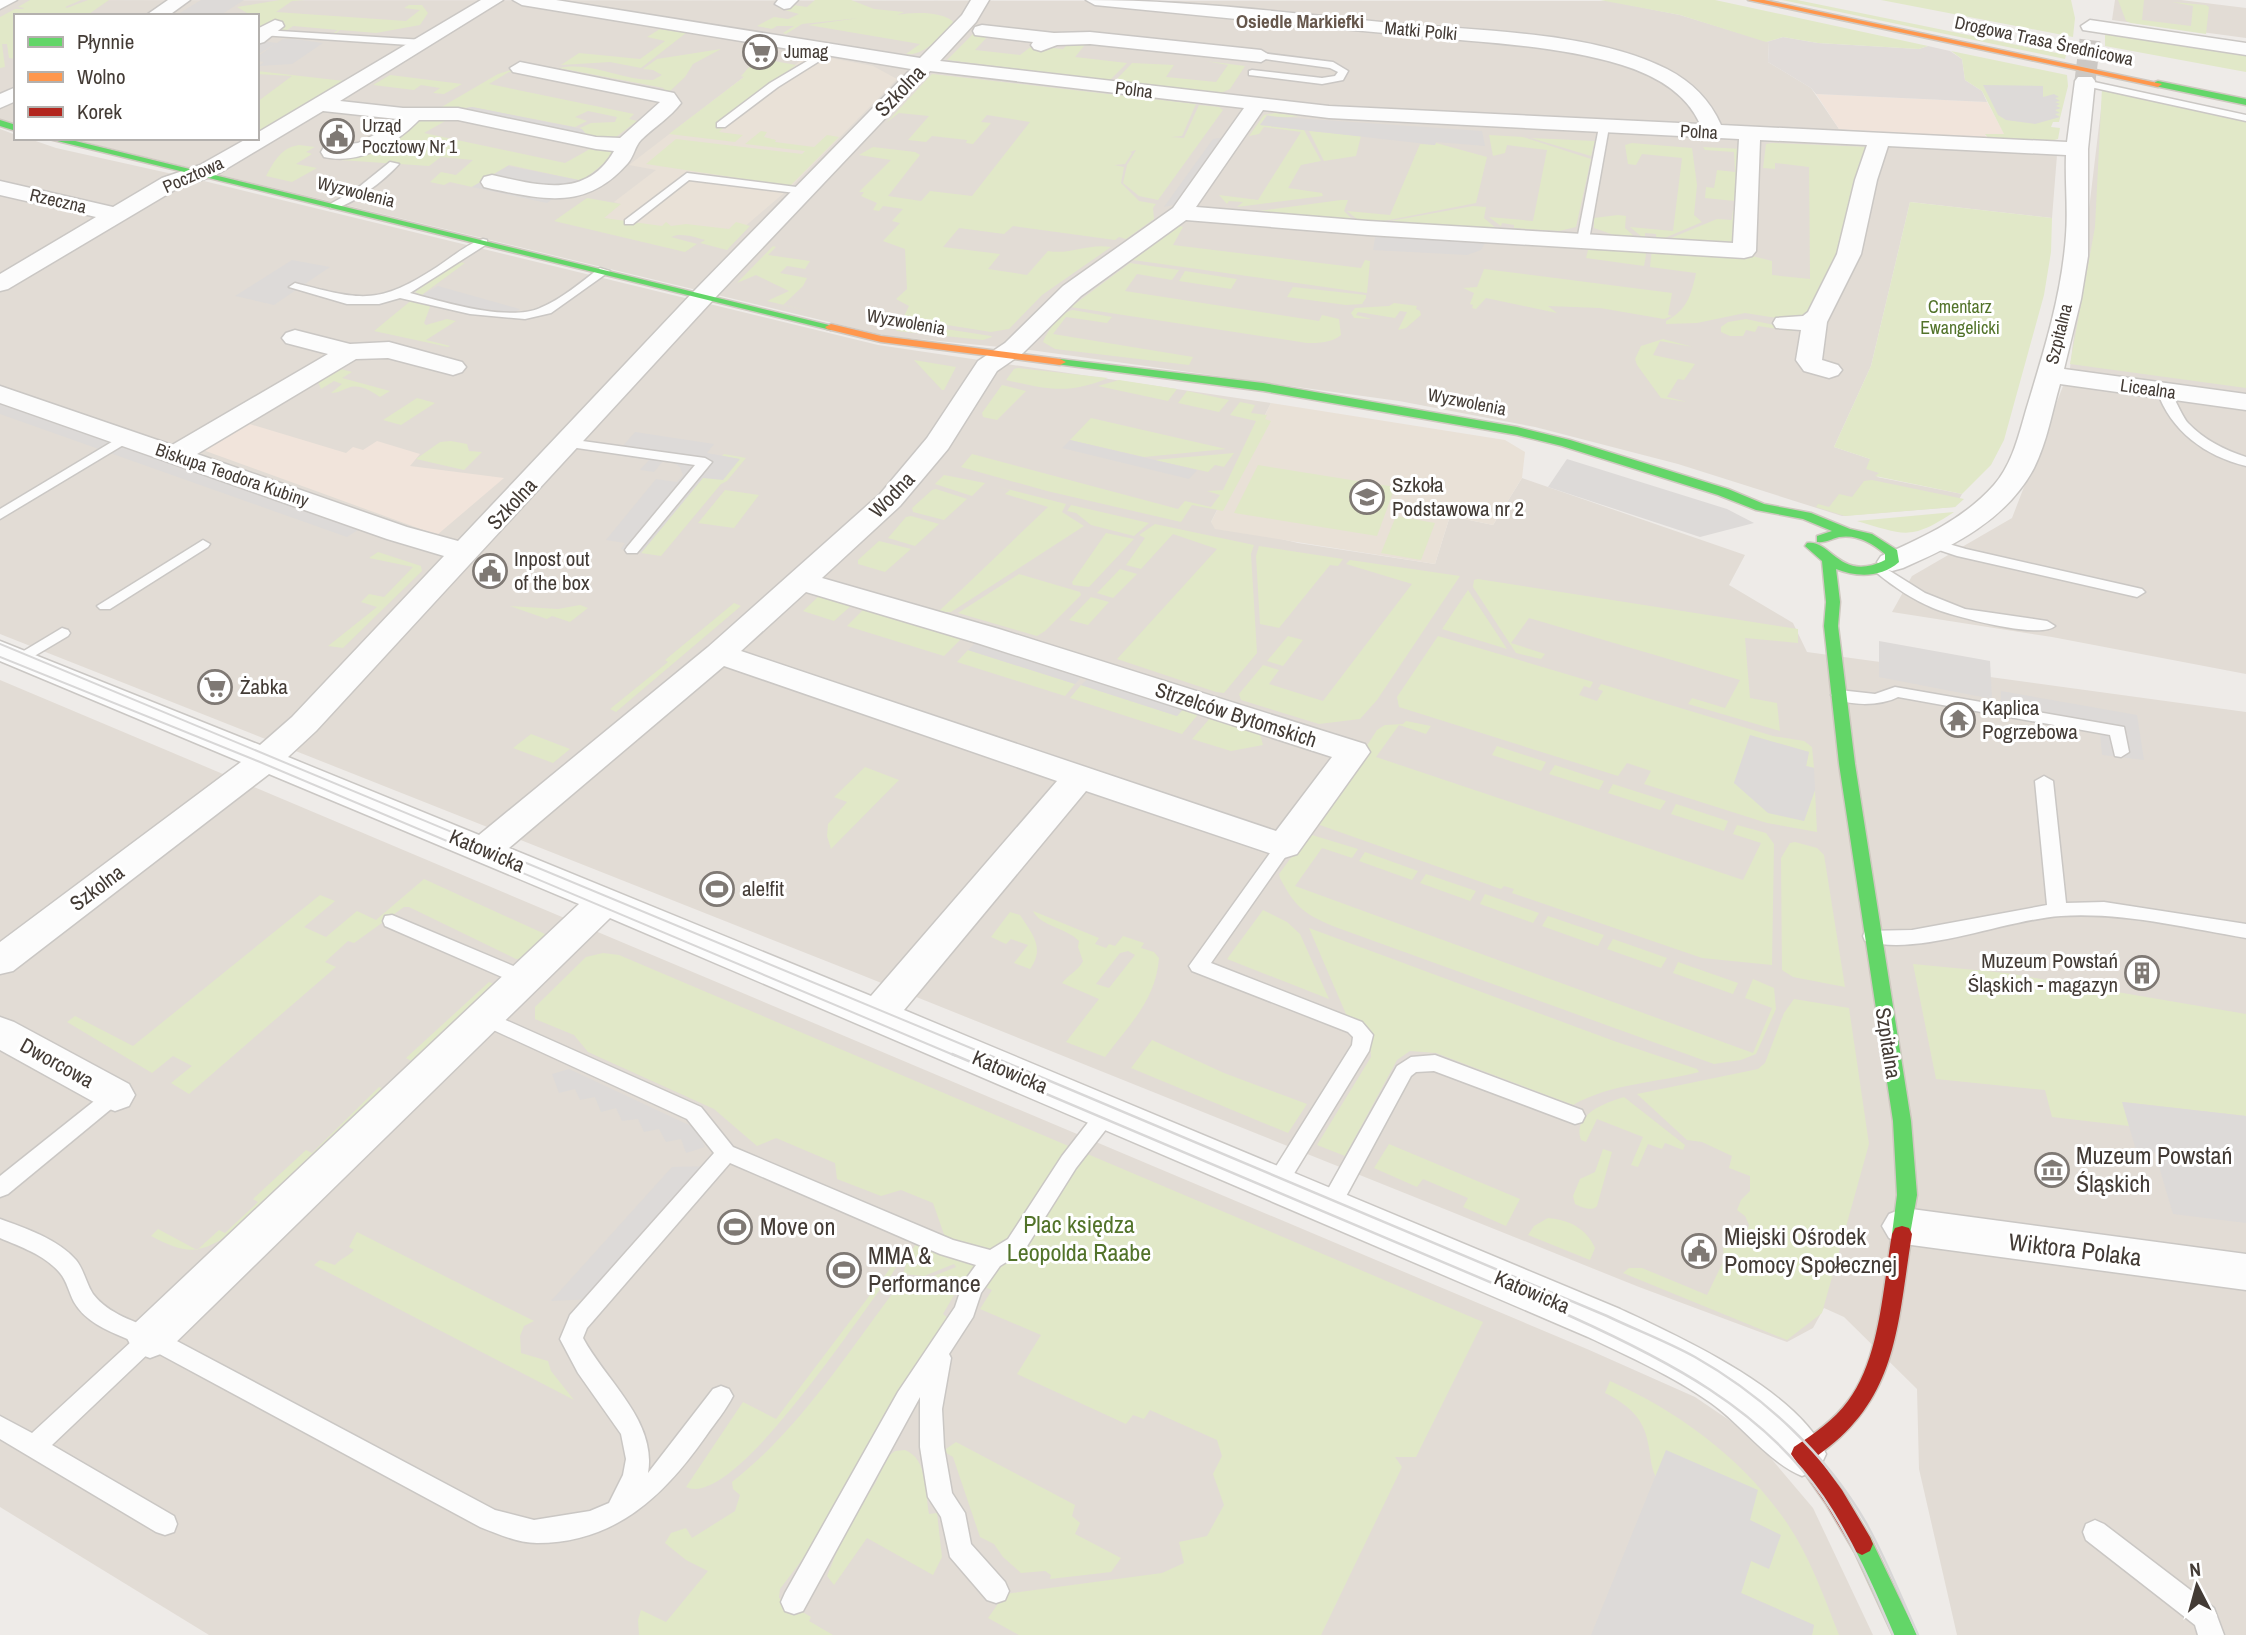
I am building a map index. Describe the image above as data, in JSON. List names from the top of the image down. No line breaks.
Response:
{"streets":{"street":["Matki Polki","Drogowa Trasa Średnicowa","Polna","Szkolna","Pocztowa","Wyzwolenia","Rzeczna","Szpitalna","Licealna","Biskupa Teodora Kubiny","Wodna","Strzelców Bytomskich","Katowicka","Dworcowa","Wiktora Polaka"]},"crossings":[["Matki Polki","Polna"],["Matki Polki","Wodna"],["Polna","Szkolna"],["Polna","Szpitalna"],["Polna","Wodna"],["Szkolna","Wyzwolenia"],["Szkolna","Biskupa Teodora Kubiny"],["Szkolna","Katowicka"],["Pocztowa","Wyzwolenia"],["Pocztowa","Rzeczna"],["Wyzwolenia","Szpitalna"],["Wyzwolenia","Wodna"],["Szpitalna","Licealna"],["Szpitalna","Katowicka"],["Szpitalna","Wiktora Polaka"],["Wodna","Strzelców Bytomskich"],["Wodna","Katowicka"]],"districts":["Osiedle Markiefki"],"parks":["Cmentarz Ewangelicki","Plac księdza Leopolda Raabe"],"places":{"supermarket":["Jumag","Żabka"],"public building":["Urząd Pocztowy Nr 1","Inpost out of the box","Miejski Ośrodek Pomocy Społecznej"],"school or university":["Szkoła Podstawowa nr 2"],"temple":["Kaplica Pogrzebowa"],"sports":["ale!fit","Move on","MMA & Performance"],"building":["Muzeum Powstań Śląskich - magazyn"],"museum":["Muzeum Powstań Śląskich"]},"legend":["Płynnie","Wolno","Korek"],"north":"top"}
